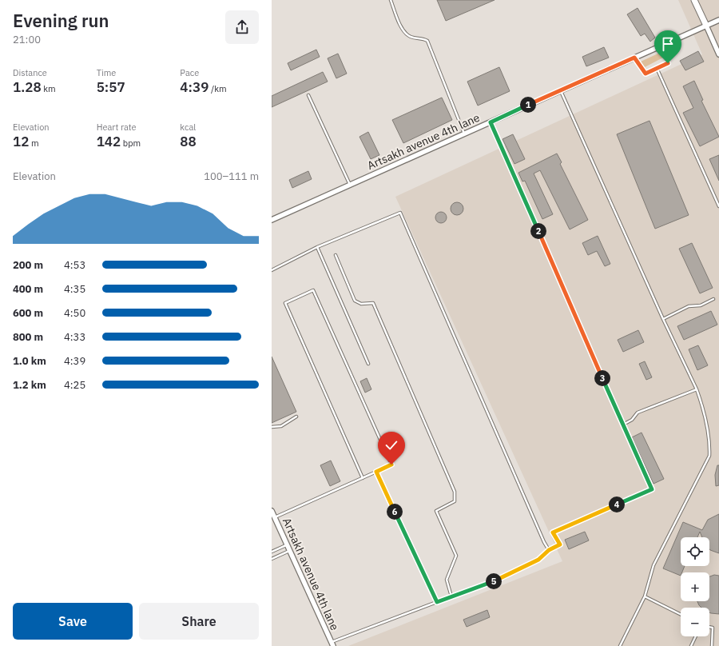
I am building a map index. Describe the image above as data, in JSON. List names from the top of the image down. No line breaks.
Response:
{"streets":{"street":["Artsakh avenue 4th lane"]},"page":{"heading":["Evening run","21:00"],"stats":[["Distance","1.28 km"],["Time","5:57"],["Pace","4:39 /km"],["Elevation","12 m"],["Heart rate","142 bpm"],["kcal","88"]],"pins":["1","2","3","4","6","5"],"chart":["Elevation","100–111 m"],"list":[{"name":"200 m","note":"4:53"},{"name":"400 m","note":"4:35"},{"name":"600 m","note":"4:50"},{"name":"800 m","note":"4:33"},{"name":"1.0 km","note":"4:39"},{"name":"1.2 km","note":"4:25"}],"map_buttons":["+","−"],"buttons":["Save","Share"]}}
